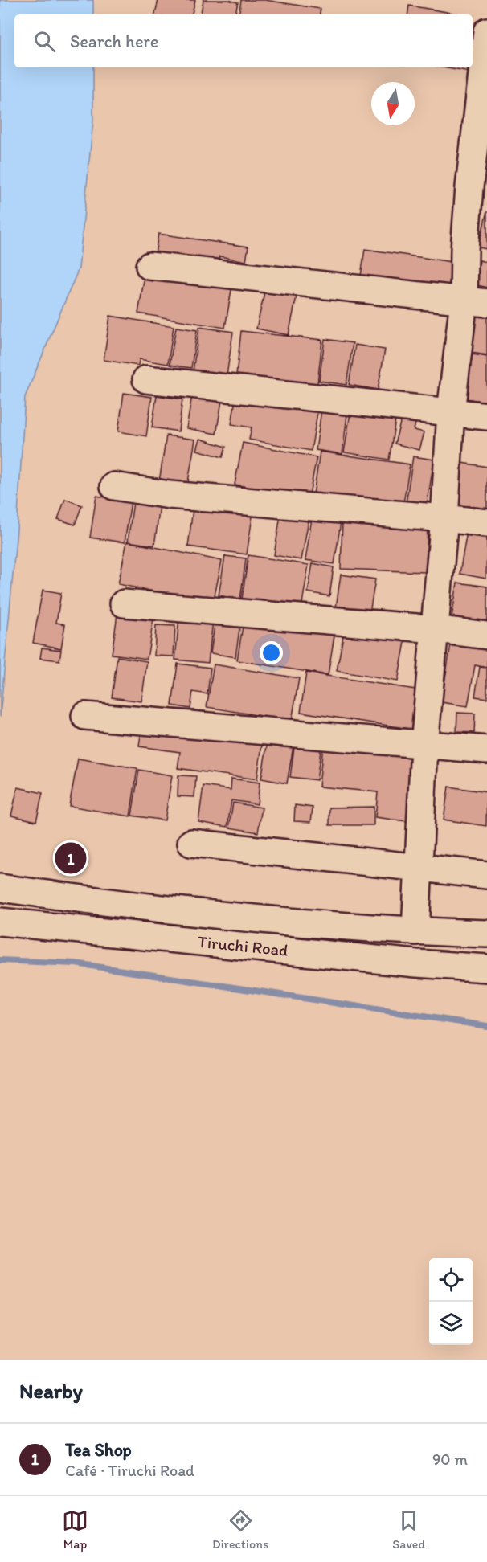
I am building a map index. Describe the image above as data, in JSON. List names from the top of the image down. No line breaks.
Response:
{"streets":{"main road":["Tiruchi Road"]},"north":"bottom","page":{"search":"Search here","pins":"1","heading":"Nearby","list":[{"mark":"1","name":"Tea Shop","note":"Café · Tiruchi Road","value":"90 m"}],"nav":["Map","Directions","Saved"]}}
